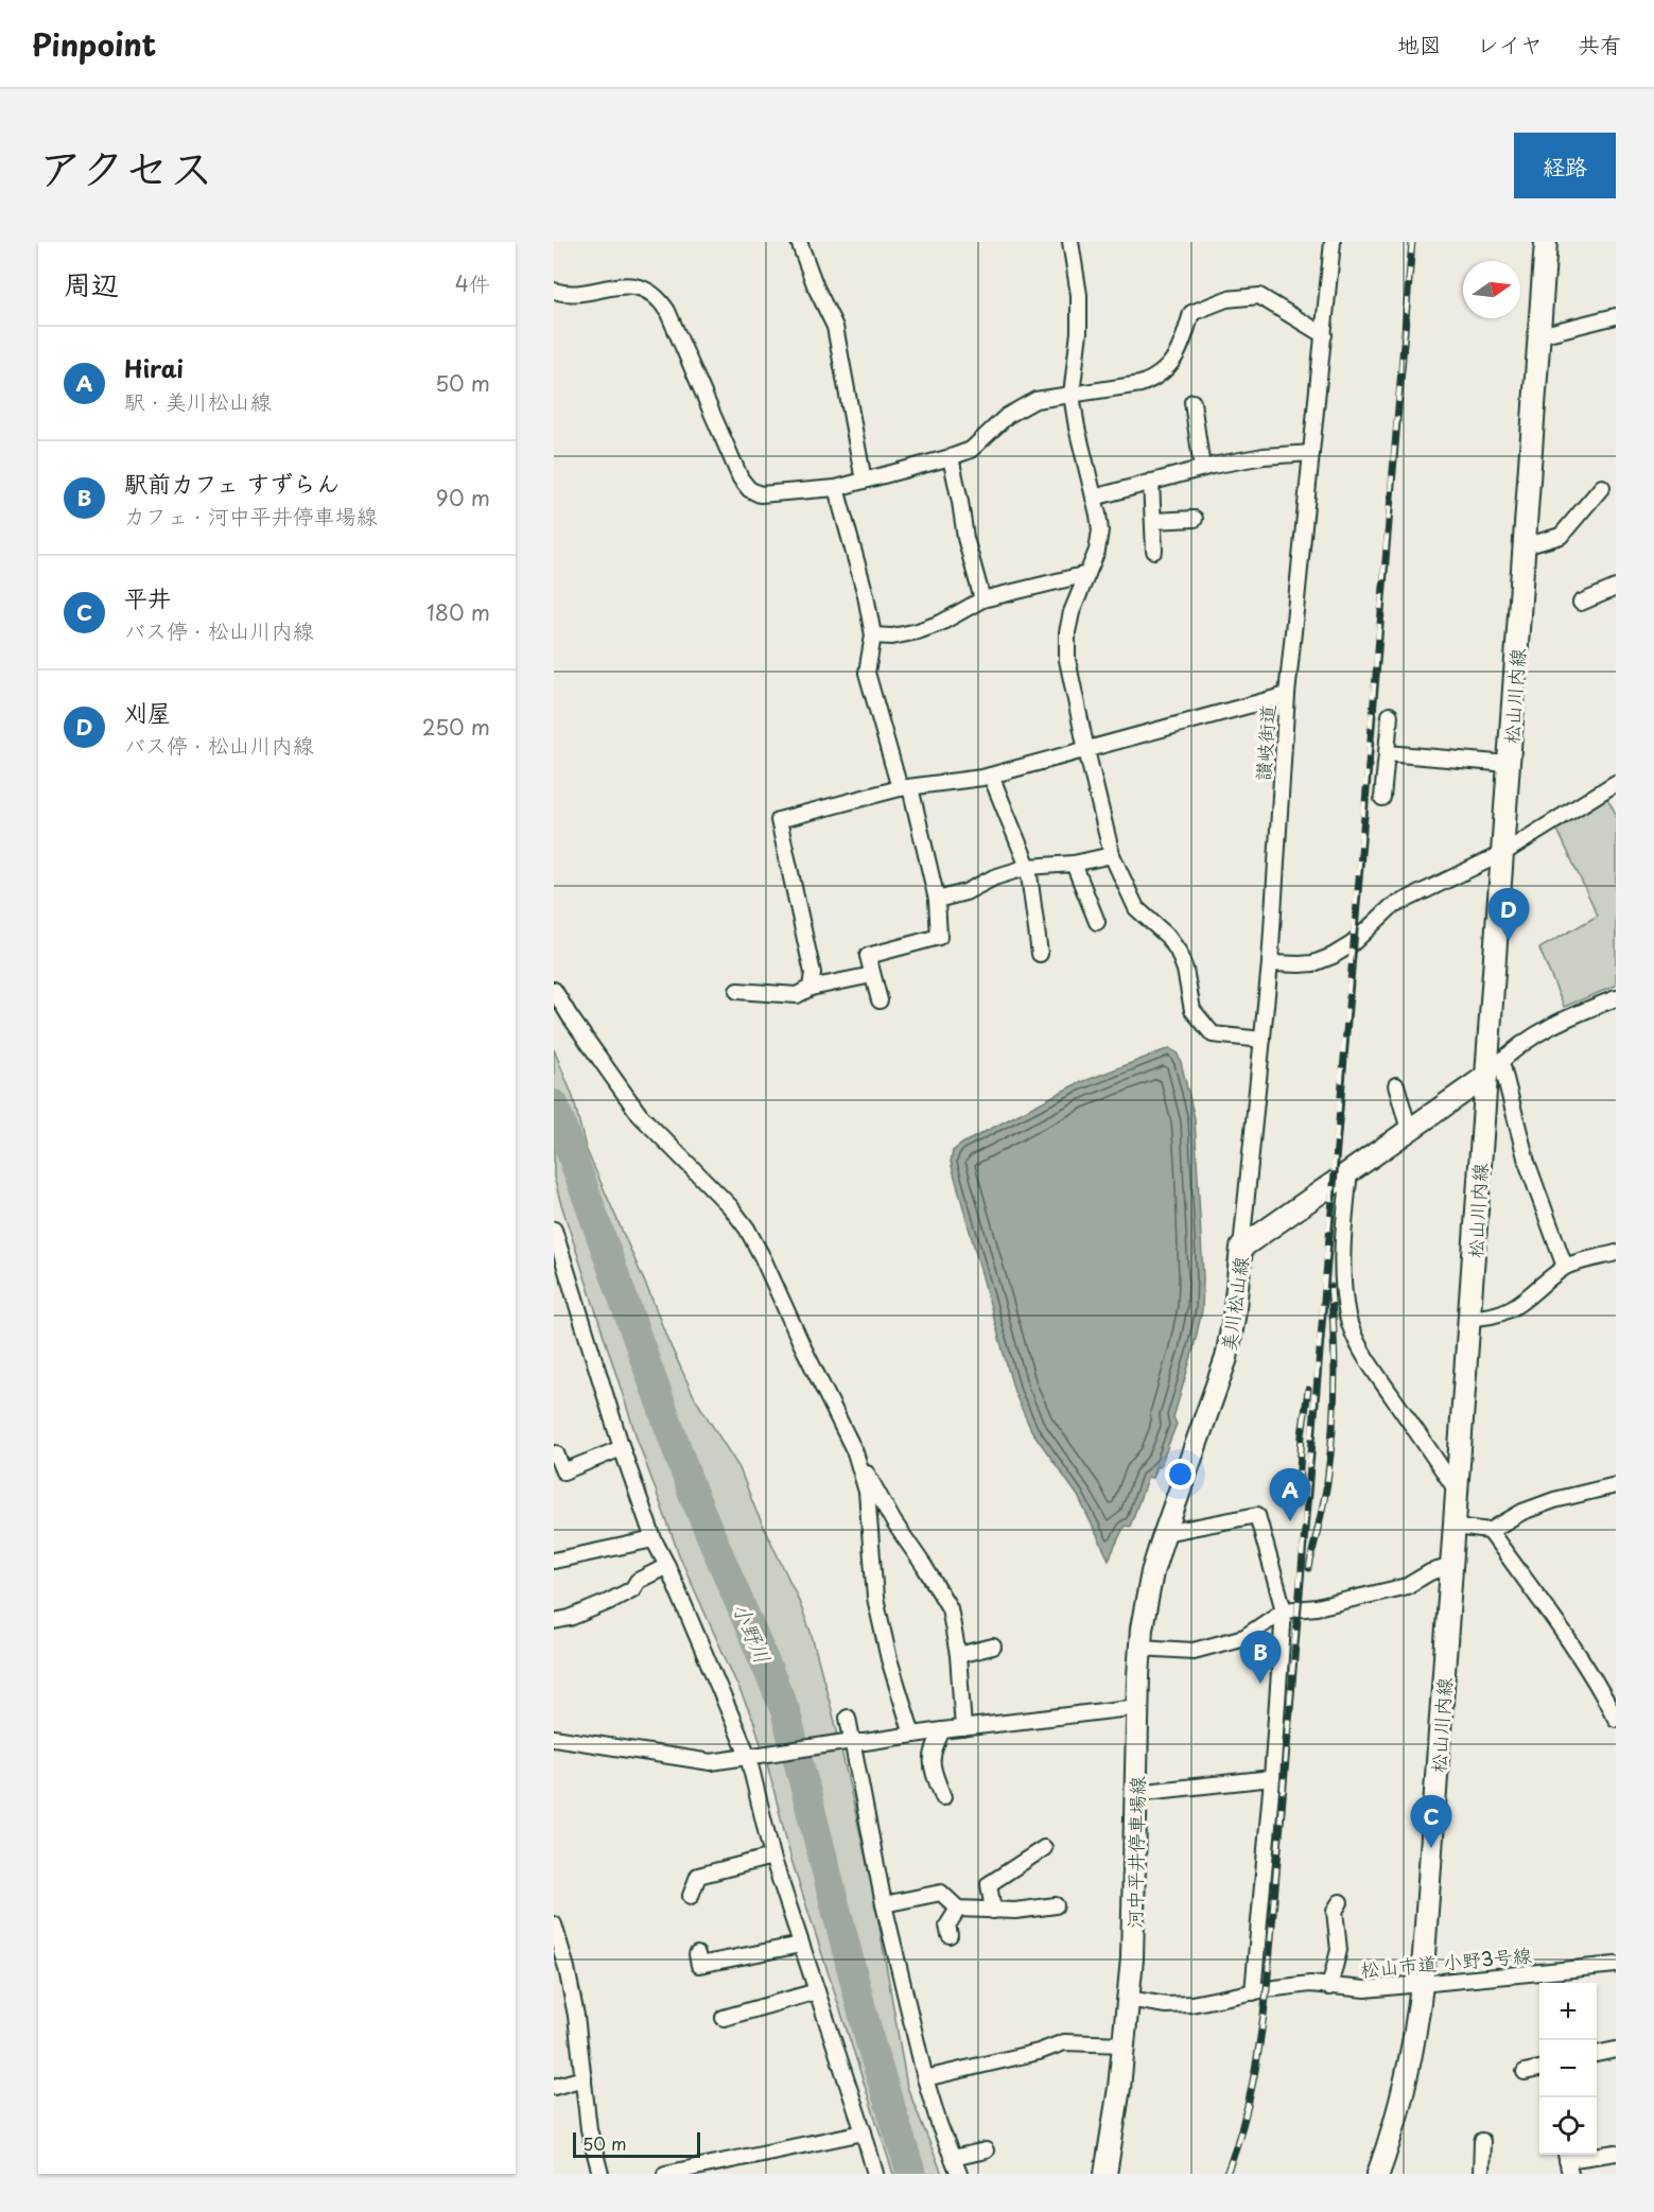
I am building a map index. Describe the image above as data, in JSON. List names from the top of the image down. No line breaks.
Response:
{"streets":{"main road":["松山川内線","美川松山線","河中平井停車場線"],"street":["讃岐街道","松山市道 小野3号線"]},"crossings":[["松山川内線","美川松山線"],["松山川内線","松山市道 小野3号線"],["讃岐街道","美川松山線"],["美川松山線","河中平井停車場線"],["河中平井停車場線","松山市道 小野3号線"]],"water":["小野川"],"scale_bar":"50 m","north":"right","page":{"header":"Pinpoint","nav":["地図","レイヤ","共有"],"title":"アクセス","buttons":"経路","heading":["周辺","4件"],"list":[{"mark":"A","name":"Hirai","note":"駅 · 美川松山線","value":"50 m"},{"mark":"B","name":"駅前カフェ すずらん","note":"カフェ · 河中平井停車場線","value":"90 m"},{"mark":"C","name":"平井","note":"バス停 · 松山川内線","value":"180 m"},{"mark":"D","name":"刈屋","note":"バス停 · 松山川内線","value":"250 m"}],"pins":["D","A","B","C"],"map_buttons":["+","−"],"scale":"50 m"}}
